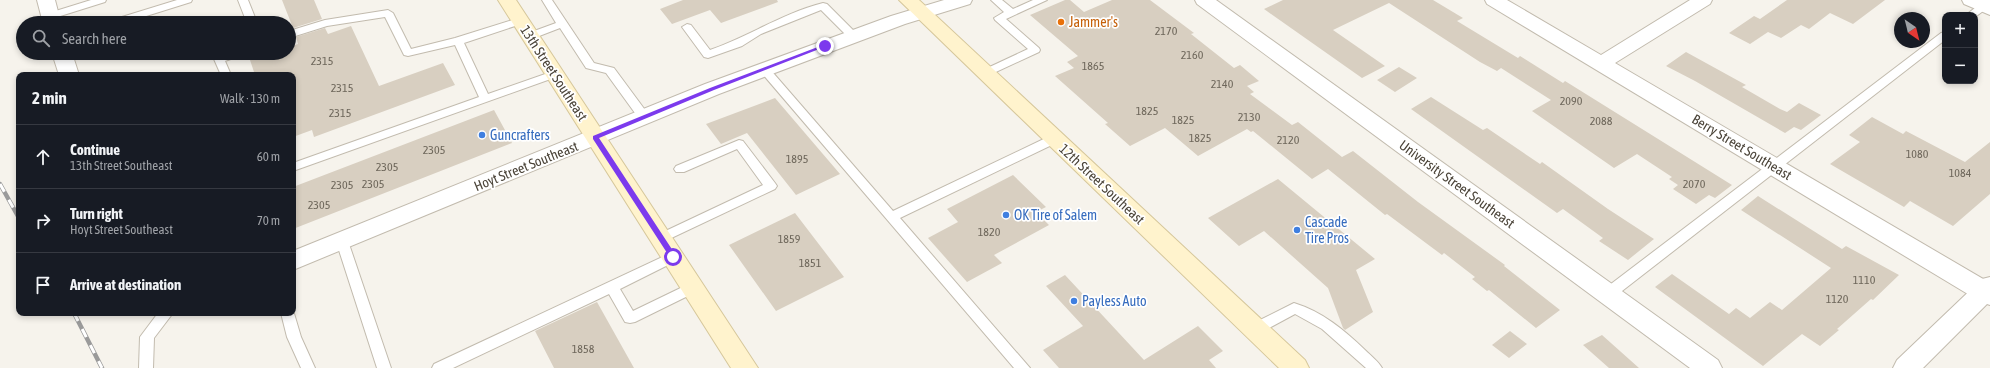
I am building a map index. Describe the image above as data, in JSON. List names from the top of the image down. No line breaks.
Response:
{"streets":{"main road":["13th Street Southeast","12th Street Southeast"],"street":["Berry Street Southeast","Hoyt Street Southeast","University Street Southeast"]},"crossings":[["13th Street Southeast","Hoyt Street Southeast"],["Hoyt Street Southeast","12th Street Southeast"]],"places":["Jammer's","Guncrafters","OK Tire of Salem","Cascade Tire Pros","Payless Auto"],"house_numbers":["2170","2160","2315","1865","2140","2315","2090","1825","2315","2130","1825","2088","1825","2120","2305","1080","1895","2305","1084","2305","2070","2305","2305","1820","1859","1851","1110","1120","1858"],"north":"bottom right","page":{"map_buttons":["+","−"],"search":"Search here","heading":["2 min","Walk · 130 m"],"list":[["Continue","13th Street Southeast","60 m"],["Turn right","Hoyt Street Southeast","70 m"],"Arrive at destination"]}}
